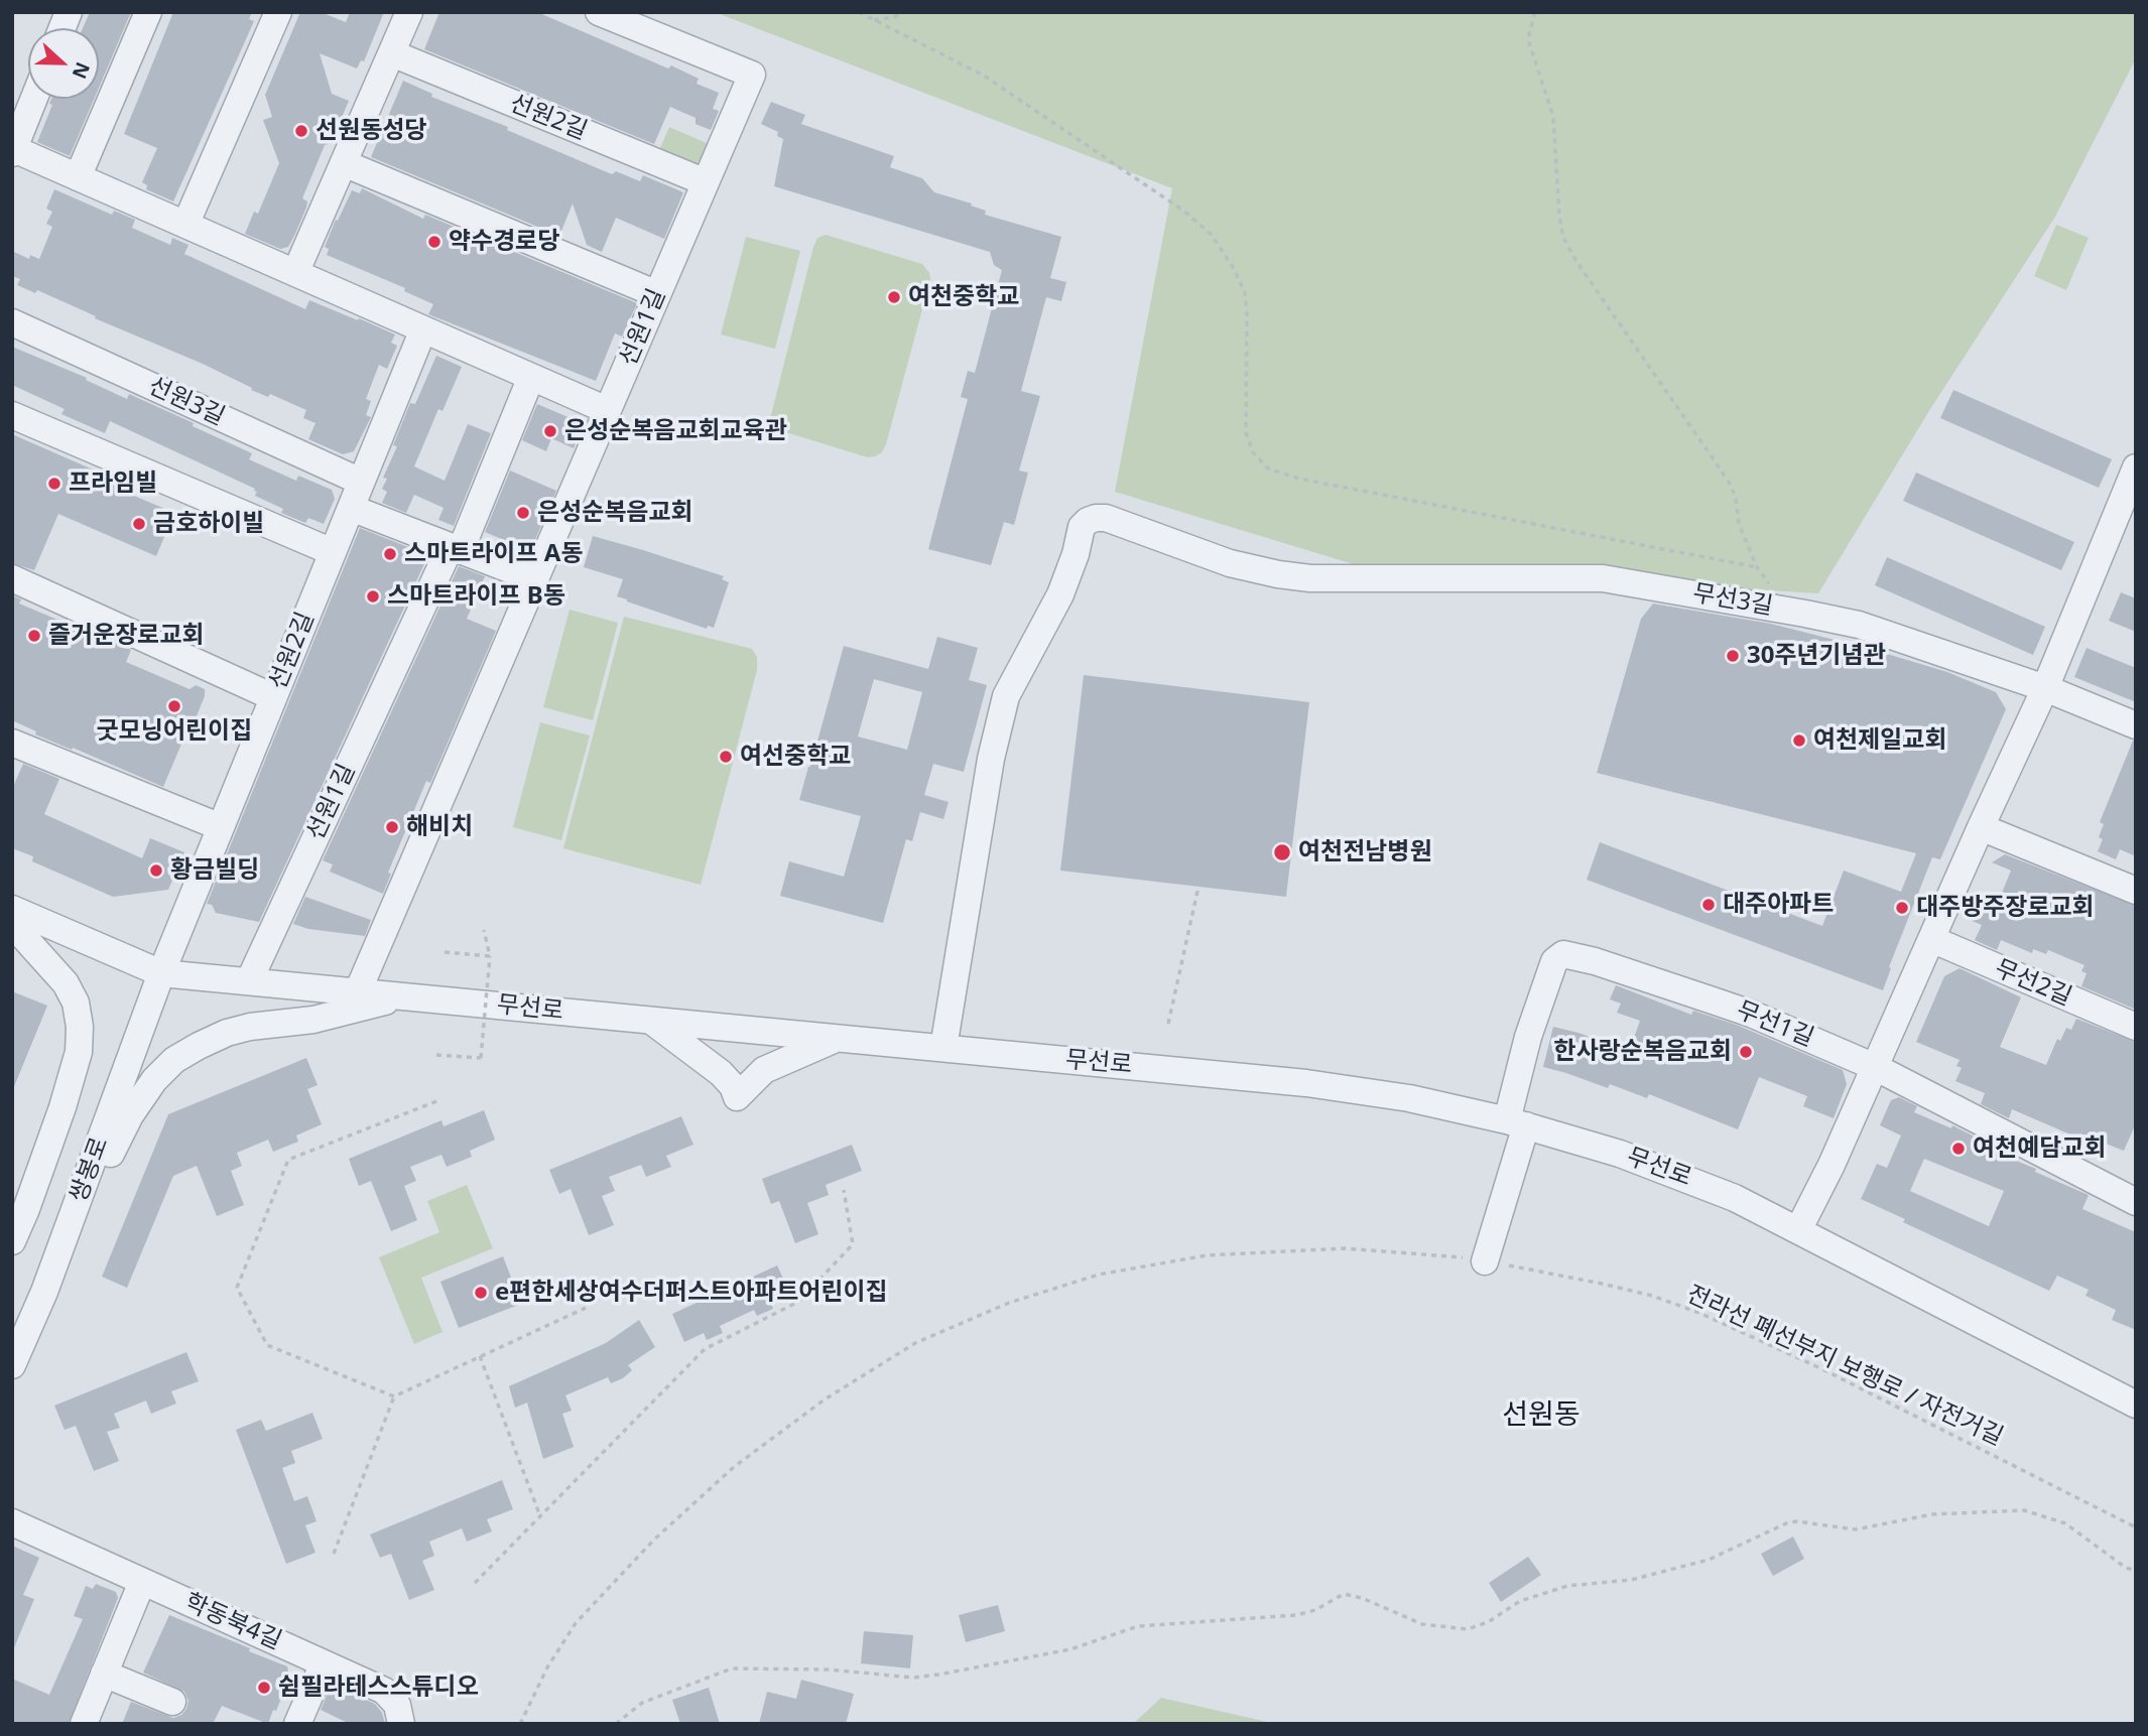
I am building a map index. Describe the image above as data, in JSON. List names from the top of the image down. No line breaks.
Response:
{"streets":{"street":["선원2길","선원1길","선원3길","무선3길","무선2길","무선로","무선1길","쌍봉로","학동북4길"],"path":["전라선 폐선부지 보행로 / 자전거길"]},"crossings":[["선원2길","선원1길"],["선원2길","선원3길"],["선원2길","무선로"],["선원2길","쌍봉로"],["선원1길","무선로"],["무선3길","무선로"],["무선로","무선1길"],["무선로","쌍봉로"]],"districts":["선원동"],"places":["선원동성당","약수경로당","여천중학교","은성순복음교회교육관","프라임빌","은성순복음교회","금호하이빌","스마트라이프 A동","스마트라이프 B동","즐거운장로교회","30주년기념관","굿모닝어린이집","여천제일교회","여선중학교","해비치","여천전남병원","황금빌딩","대주아파트","대주방주장로교회","한사랑순복음교회","여천예담교회","e편한세상여수더퍼스트아파트어린이집","쉼필라테스스튜디오"],"north":"right"}
